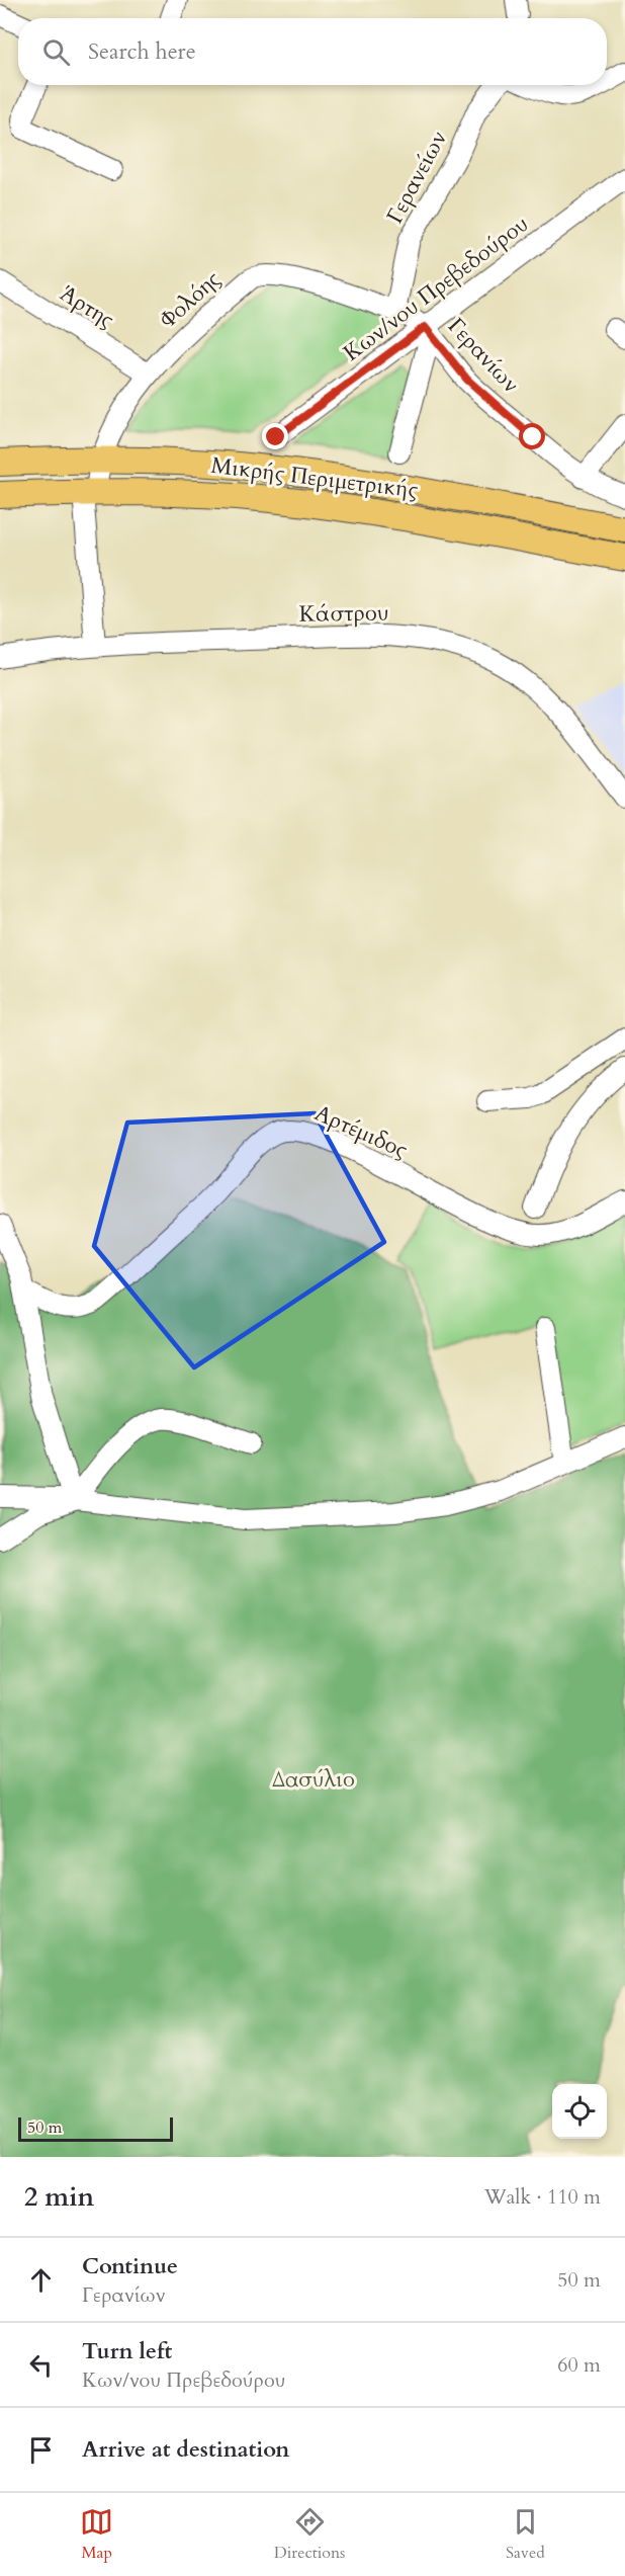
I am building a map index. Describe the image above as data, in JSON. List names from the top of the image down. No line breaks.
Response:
{"streets":{"main road":["Μικρής Περιμετρικής"],"street":["Γερανείων","Κων/νου Πρεβεδούρου","Φολόης","Άρτης","Γερανίων","Κάστρου","Αρτέμιδος"]},"crossings":[["Γερανείων","Φολόης"],["Γερανείων","Γερανίων"],["Κων/νου Πρεβεδούρου","Γερανίων"],["Φολόης","Άρτης"],["Φολόης","Γερανίων"],["Φολόης","Μικρής Περιμετρικής"],["Φολόης","Κάστρου"]],"parks":["Δασύλιο"],"scale_bar":"50 m","page":{"search":"Search here","scale":"50 m","heading":["2 min","Walk · 110 m"],"list":[["Continue","Γερανίων","50 m"],["Turn left","Κων/νου Πρεβεδούρου","60 m"],"Arrive at destination"],"nav":["Map","Directions","Saved"]}}
